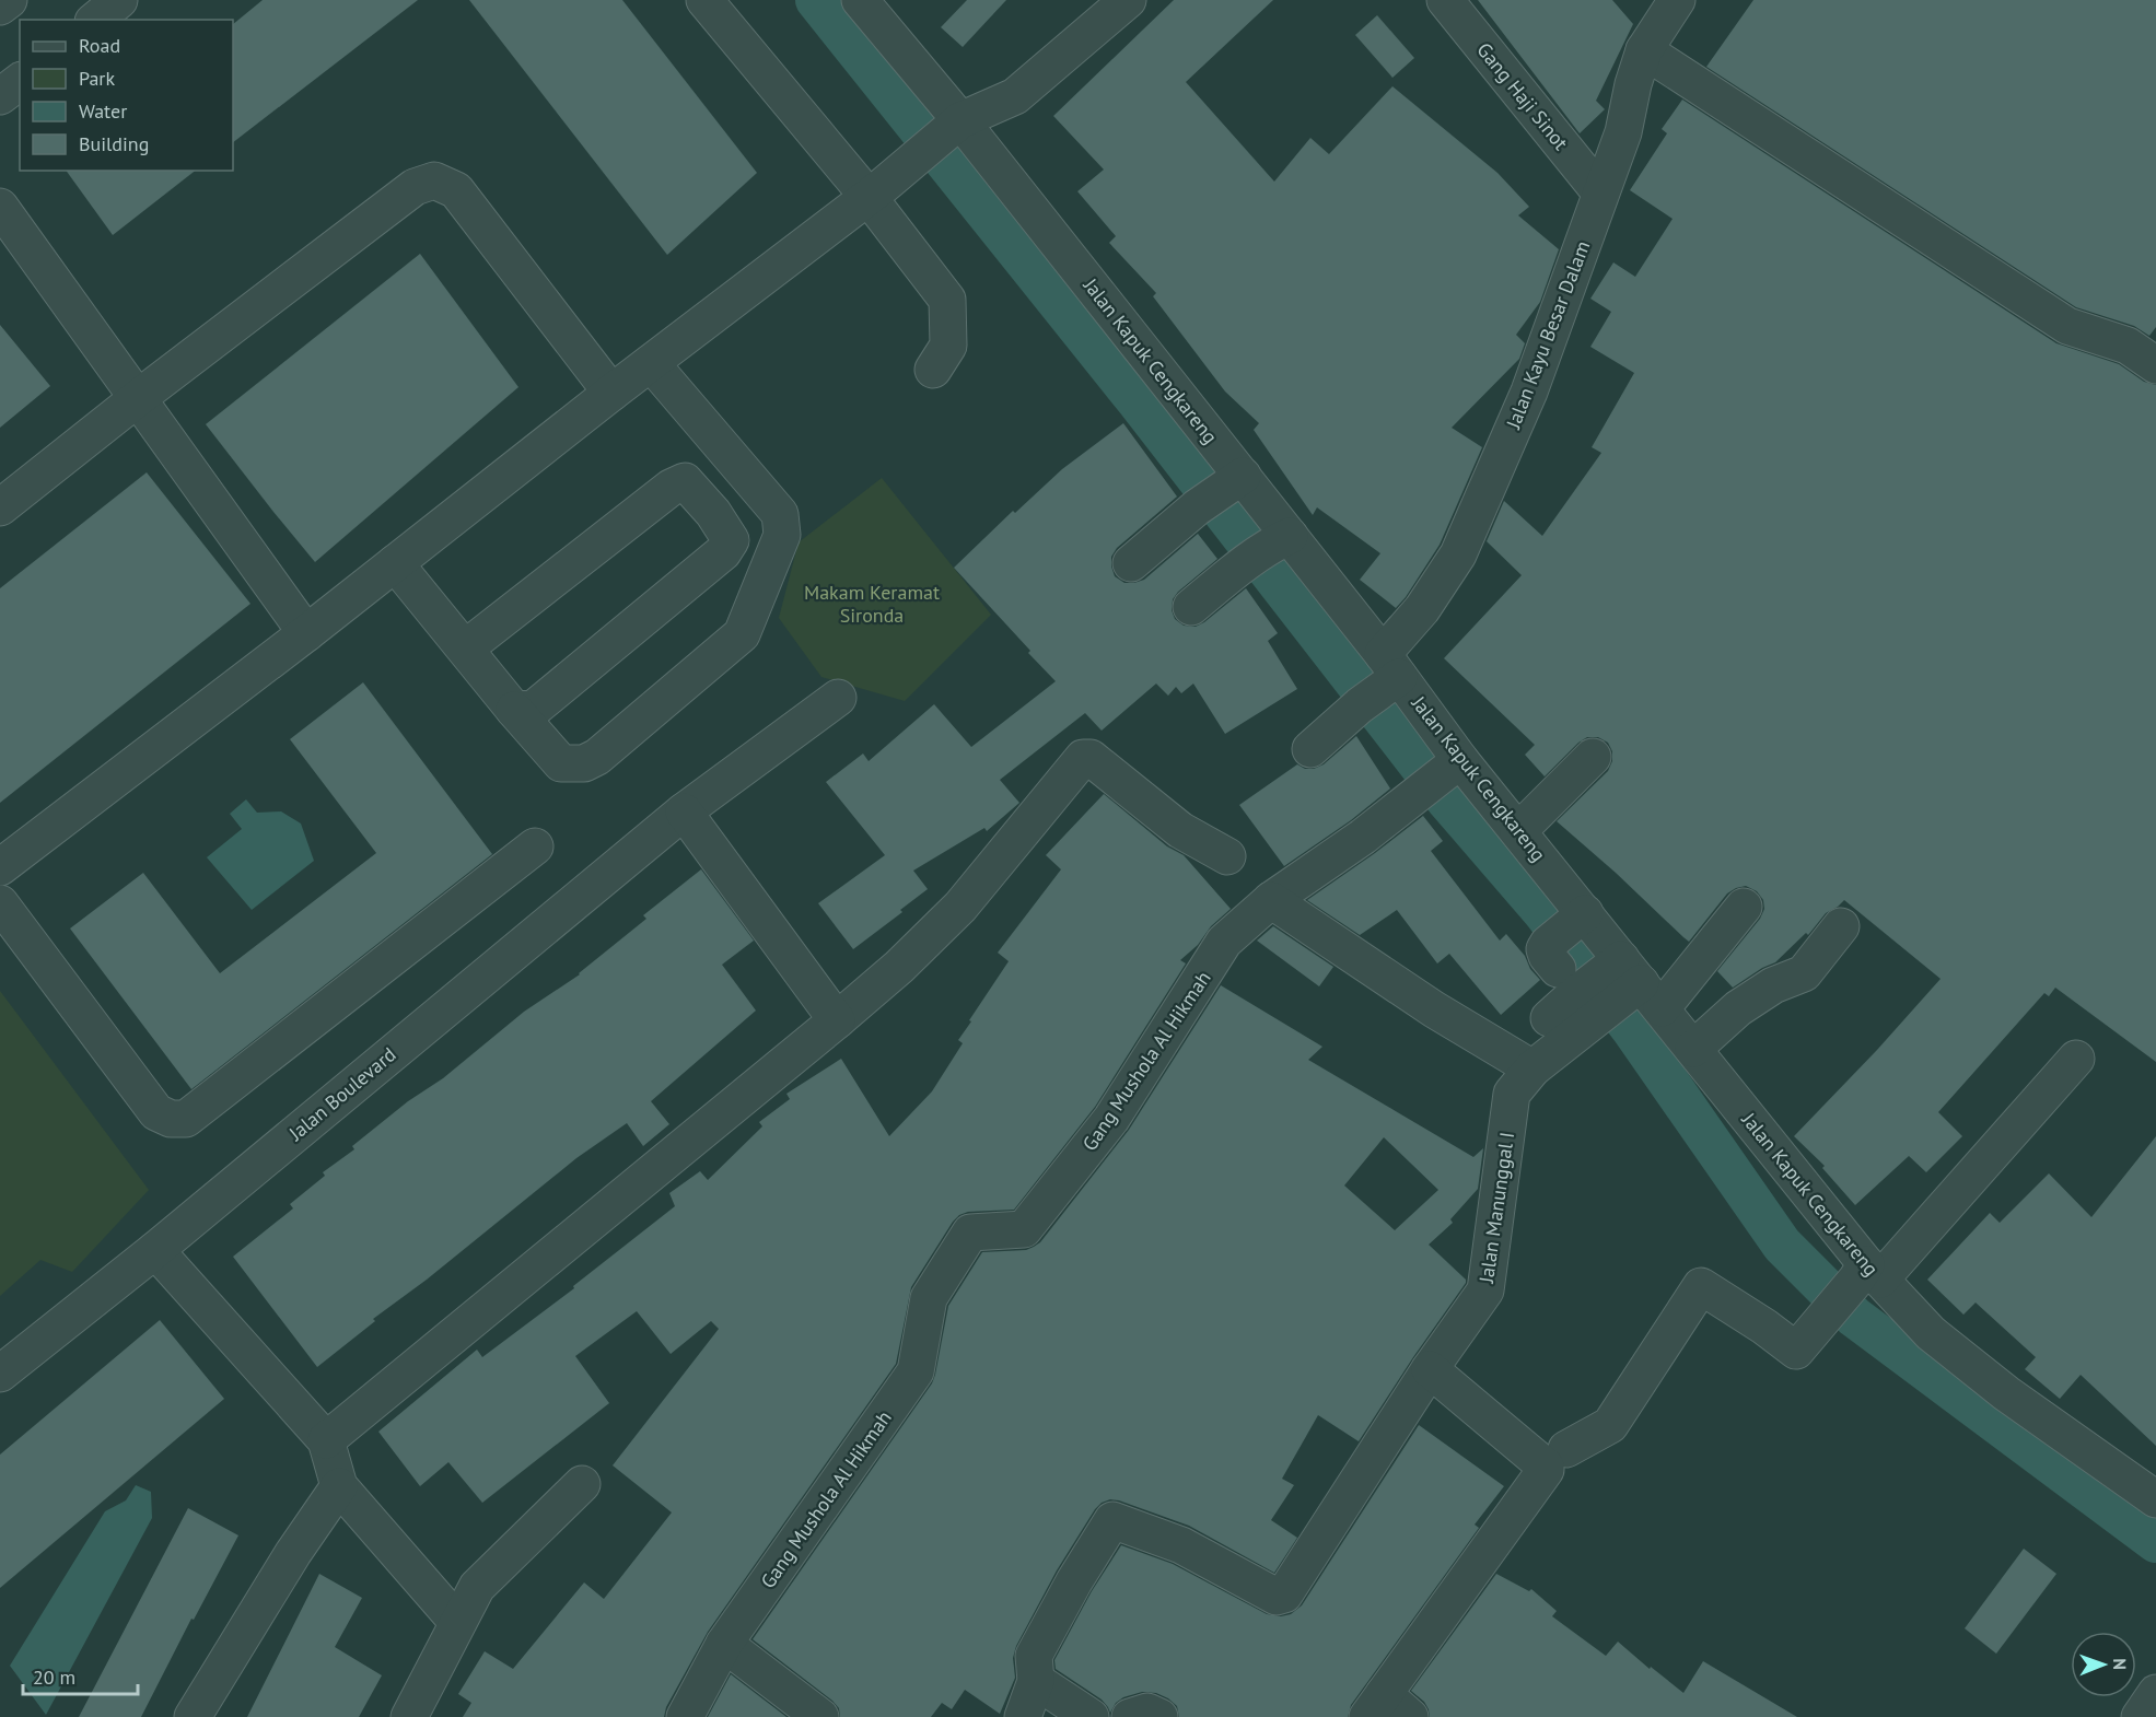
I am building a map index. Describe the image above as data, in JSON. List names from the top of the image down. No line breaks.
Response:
{"streets":{"street":["Gang Haji Sinot","Jalan Kayu Besar Dalam","Jalan Kapuk Cengkareng","Gang Mushola Al Hikmah","Jalan Boulevard","Jalan Manunggal I"]},"crossings":[["Gang Haji Sinot","Jalan Kayu Besar Dalam"],["Jalan Kayu Besar Dalam","Jalan Kapuk Cengkareng"],["Jalan Kapuk Cengkareng","Jalan Manunggal I"]],"parks":["Makam Keramat Sironda"],"legend":["Road","Park","Water","Building"],"scale_bar":"20 m","north":"right"}
